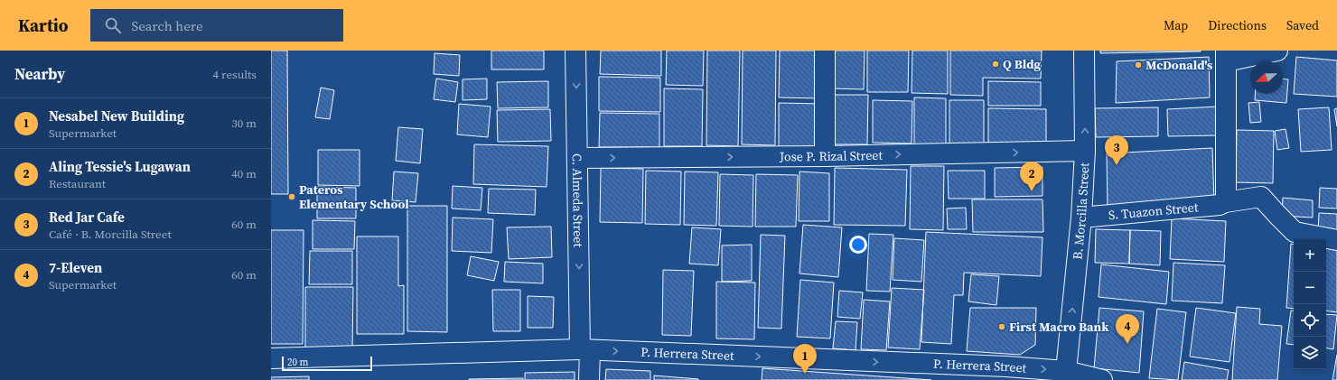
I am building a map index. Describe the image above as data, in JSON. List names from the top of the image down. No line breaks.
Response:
{"streets":{"street":["Jose P. Rizal Street","C. Almeda Street","S. Tuazon Street","B. Morcilla Street","P. Herrera Street"]},"crossings":[["Jose P. Rizal Street","C. Almeda Street"],["Jose P. Rizal Street","B. Morcilla Street"],["C. Almeda Street","P. Herrera Street"],["S. Tuazon Street","B. Morcilla Street"],["B. Morcilla Street","P. Herrera Street"]],"one_way":["Jose P. Rizal Street","C. Almeda Street","P. Herrera Street"],"places":["Q Bldg","McDonald's","Pateros Elementary School","First Macro Bank"],"scale_bar":"20 m","north":"left","page":{"header":"Kartio","search":"Search here","nav":["Map","Directions","Saved"],"heading":["Nearby","4 results"],"list":[{"mark":"1","name":"Nesabel New Building","note":"Supermarket","value":"30 m"},{"mark":"2","name":"Aling Tessie's Lugawan","note":"Restaurant","value":"40 m"},{"mark":"3","name":"Red Jar Cafe","note":"Café · B. Morcilla Street","value":"60 m"},{"mark":"4","name":"7-Eleven","note":"Supermarket","value":"60 m"}],"pins":["3","2","4","1"],"map_buttons":["+","−"],"scale":"20 m"}}
